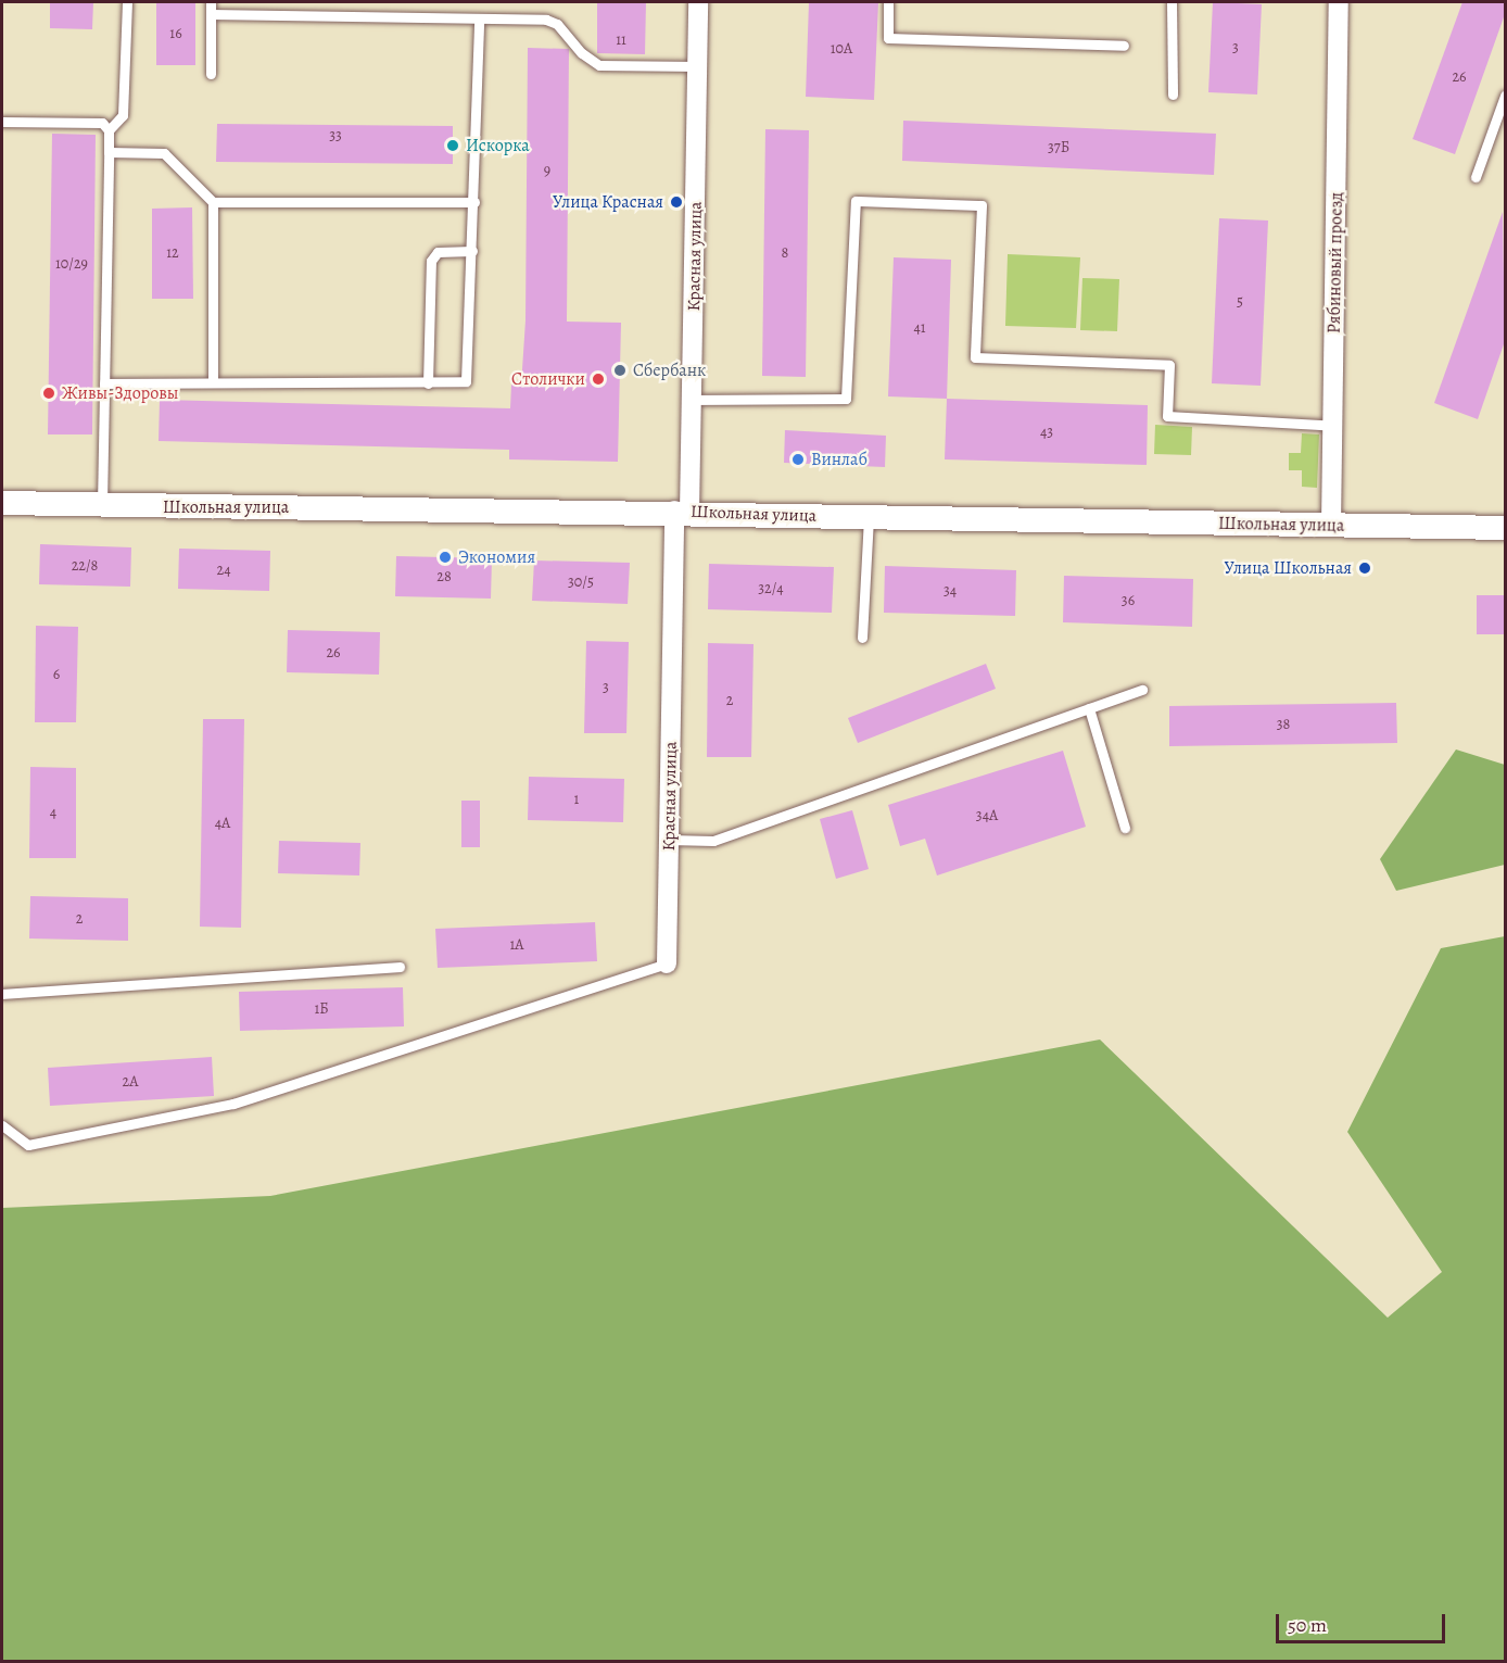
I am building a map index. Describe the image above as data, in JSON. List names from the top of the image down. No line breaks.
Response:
{"streets":{"street":["Красная улица","Рябиновый проезд","Школьная улица"]},"crossings":[["Красная улица","Школьная улица"],["Рябиновый проезд","Школьная улица"]],"places":["Искорка","Улица Красная","Сбербанк","Столички","Живы-Здоровы","Винлаб","Экономия","Улица Школьная"],"house_numbers":["16","11","3","10А","26","33","37Б","9","12","8","10/29","5","41","43","22/8","24","28","30/5","32/4","34","36","26","6","3","2","38","1","4","34А","4А","2","1А","1Б","2А"],"scale_bar":"50 m"}
